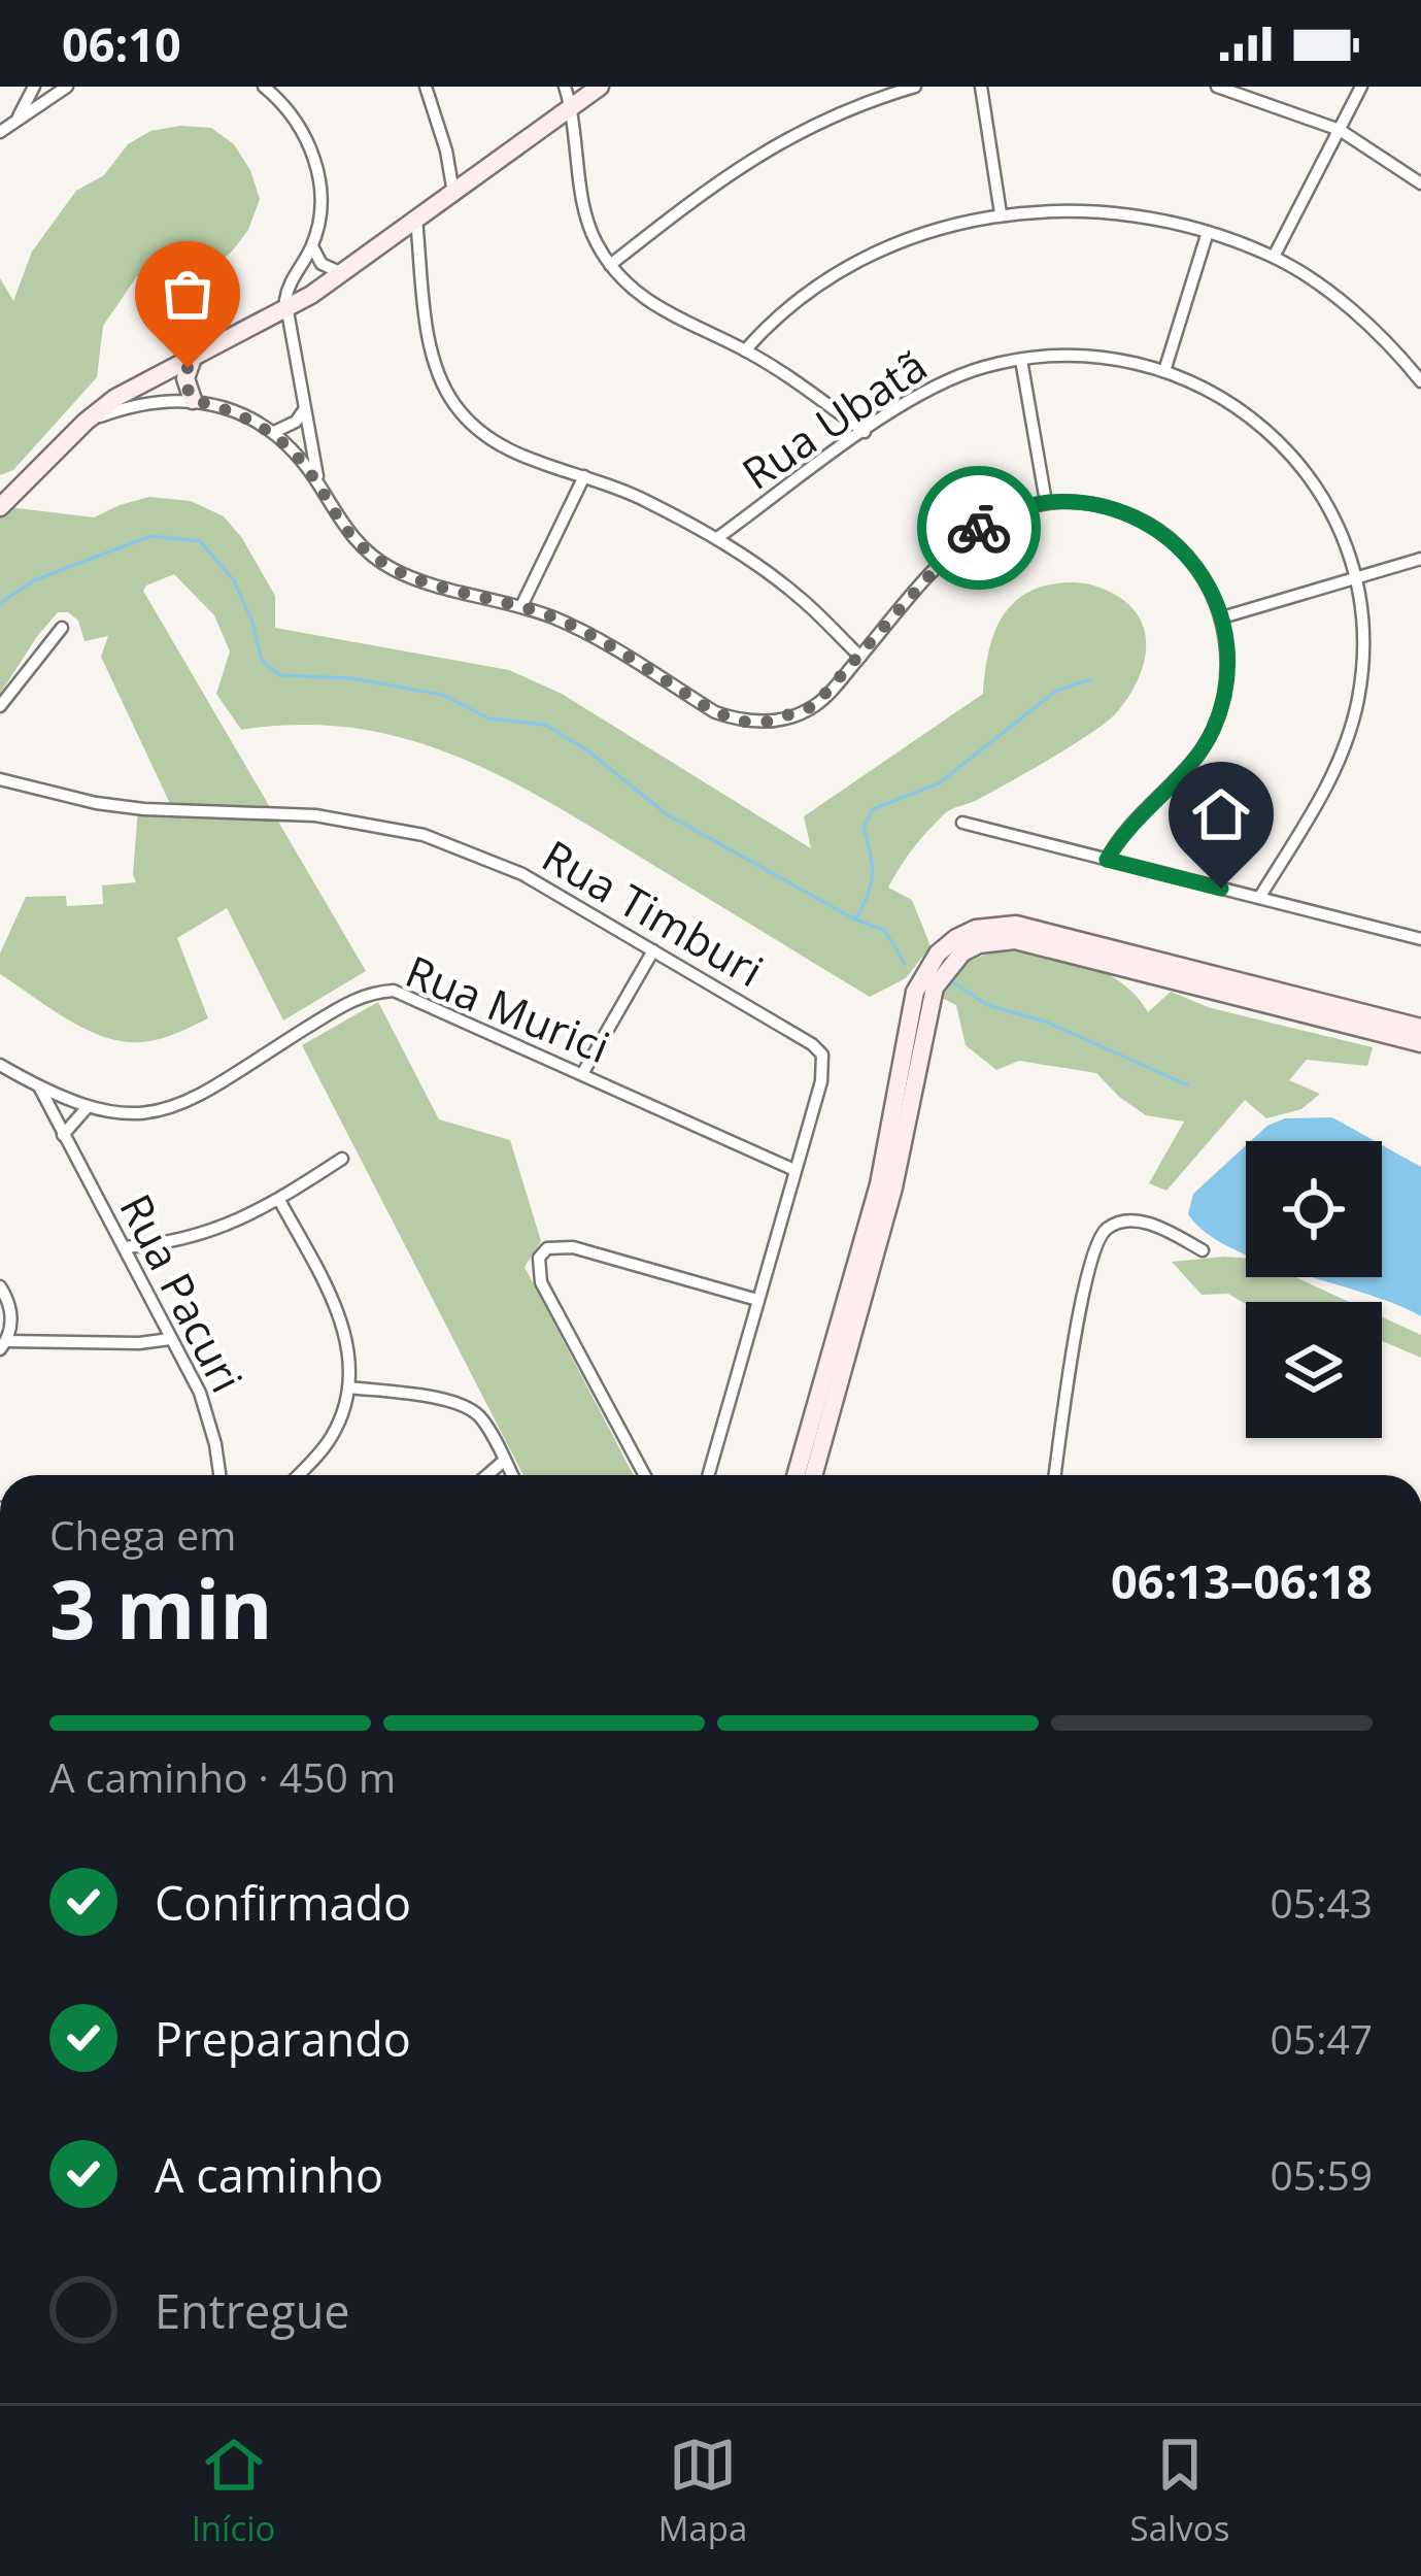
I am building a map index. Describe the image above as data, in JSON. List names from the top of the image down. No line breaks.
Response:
{"streets":{"street":["Rua Ubatã","Rua Timburi","Rua Murici","Rua Pacuri"]},"crossings":[["Rua Timburi","Rua Murici"],["Rua Murici","Rua Pacuri"]],"page":{"status":"06:10","heading":["3 min","Chega em","06:13–06:18"],"bar":"A caminho · 450 m","list":[["Confirmado","05:43"],["Preparando","05:47"],["A caminho","05:59"],"Entregue"],"tabs":["Início","Mapa","Salvos"]}}
